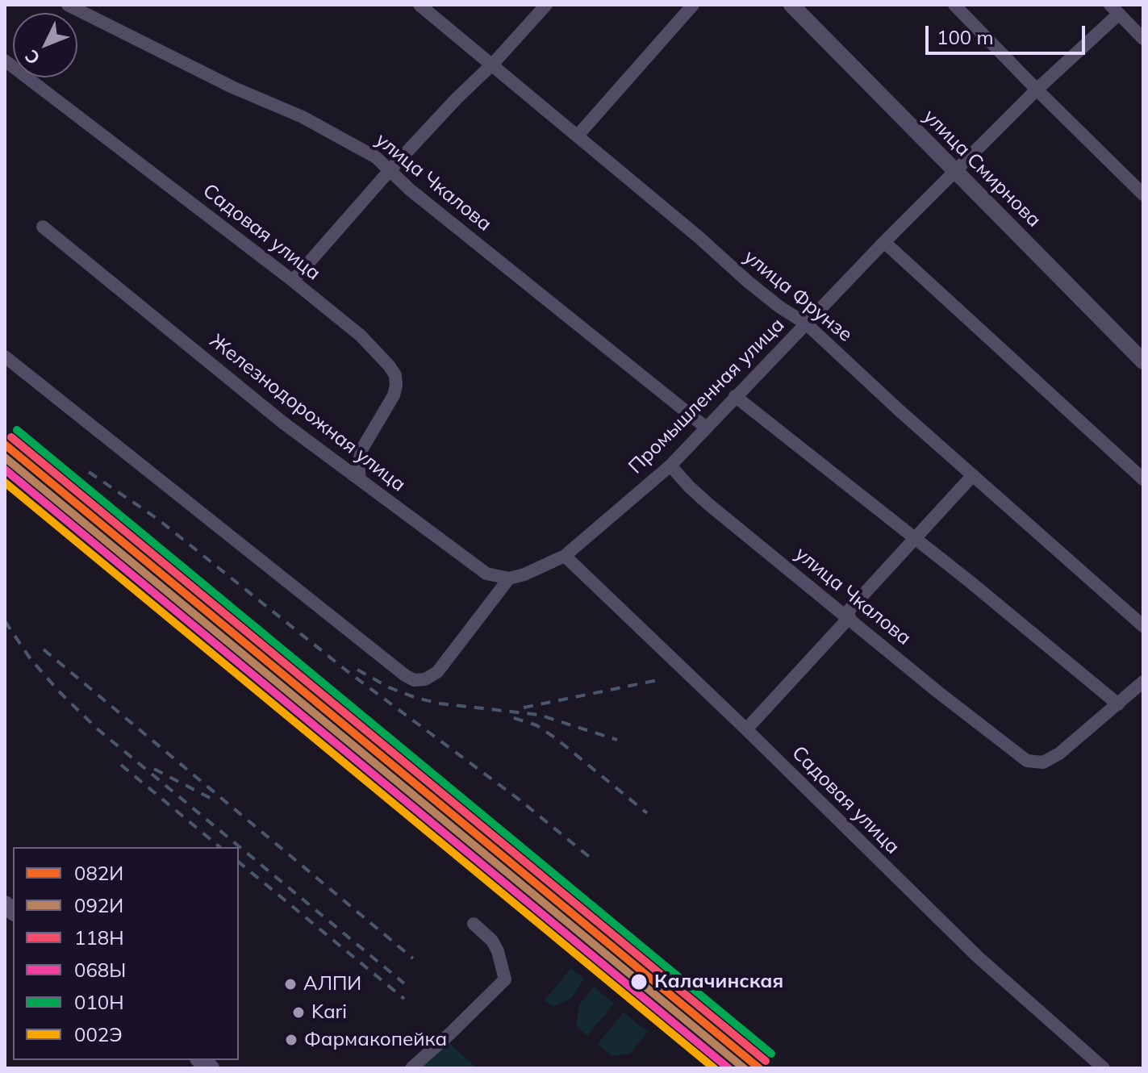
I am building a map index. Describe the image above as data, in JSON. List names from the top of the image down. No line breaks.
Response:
{"streets":{"street":["улица Смирнова","улица Чкалова","Садовая улица","улица Фрунзе","Промышленная улица","Железнодорожная улица"]},"crossings":[["улица Смирнова","Промышленная улица"],["улица Чкалова","Промышленная улица"],["Садовая улица","Промышленная улица"],["Садовая улица","Железнодорожная улица"],["улица Фрунзе","Промышленная улица"]],"places":["Калачинская","АЛПИ","Kari","Фармакопейка"],"lines":["transit line 010Н","transit line 118Н","transit line 082И","transit line 092И","transit line 068Ы","transit line 002Э"],"legend":["082И","092И","118Н","068Ы","010Н","002Э"],"scale_bar":"100 m","north":"bottom left"}
